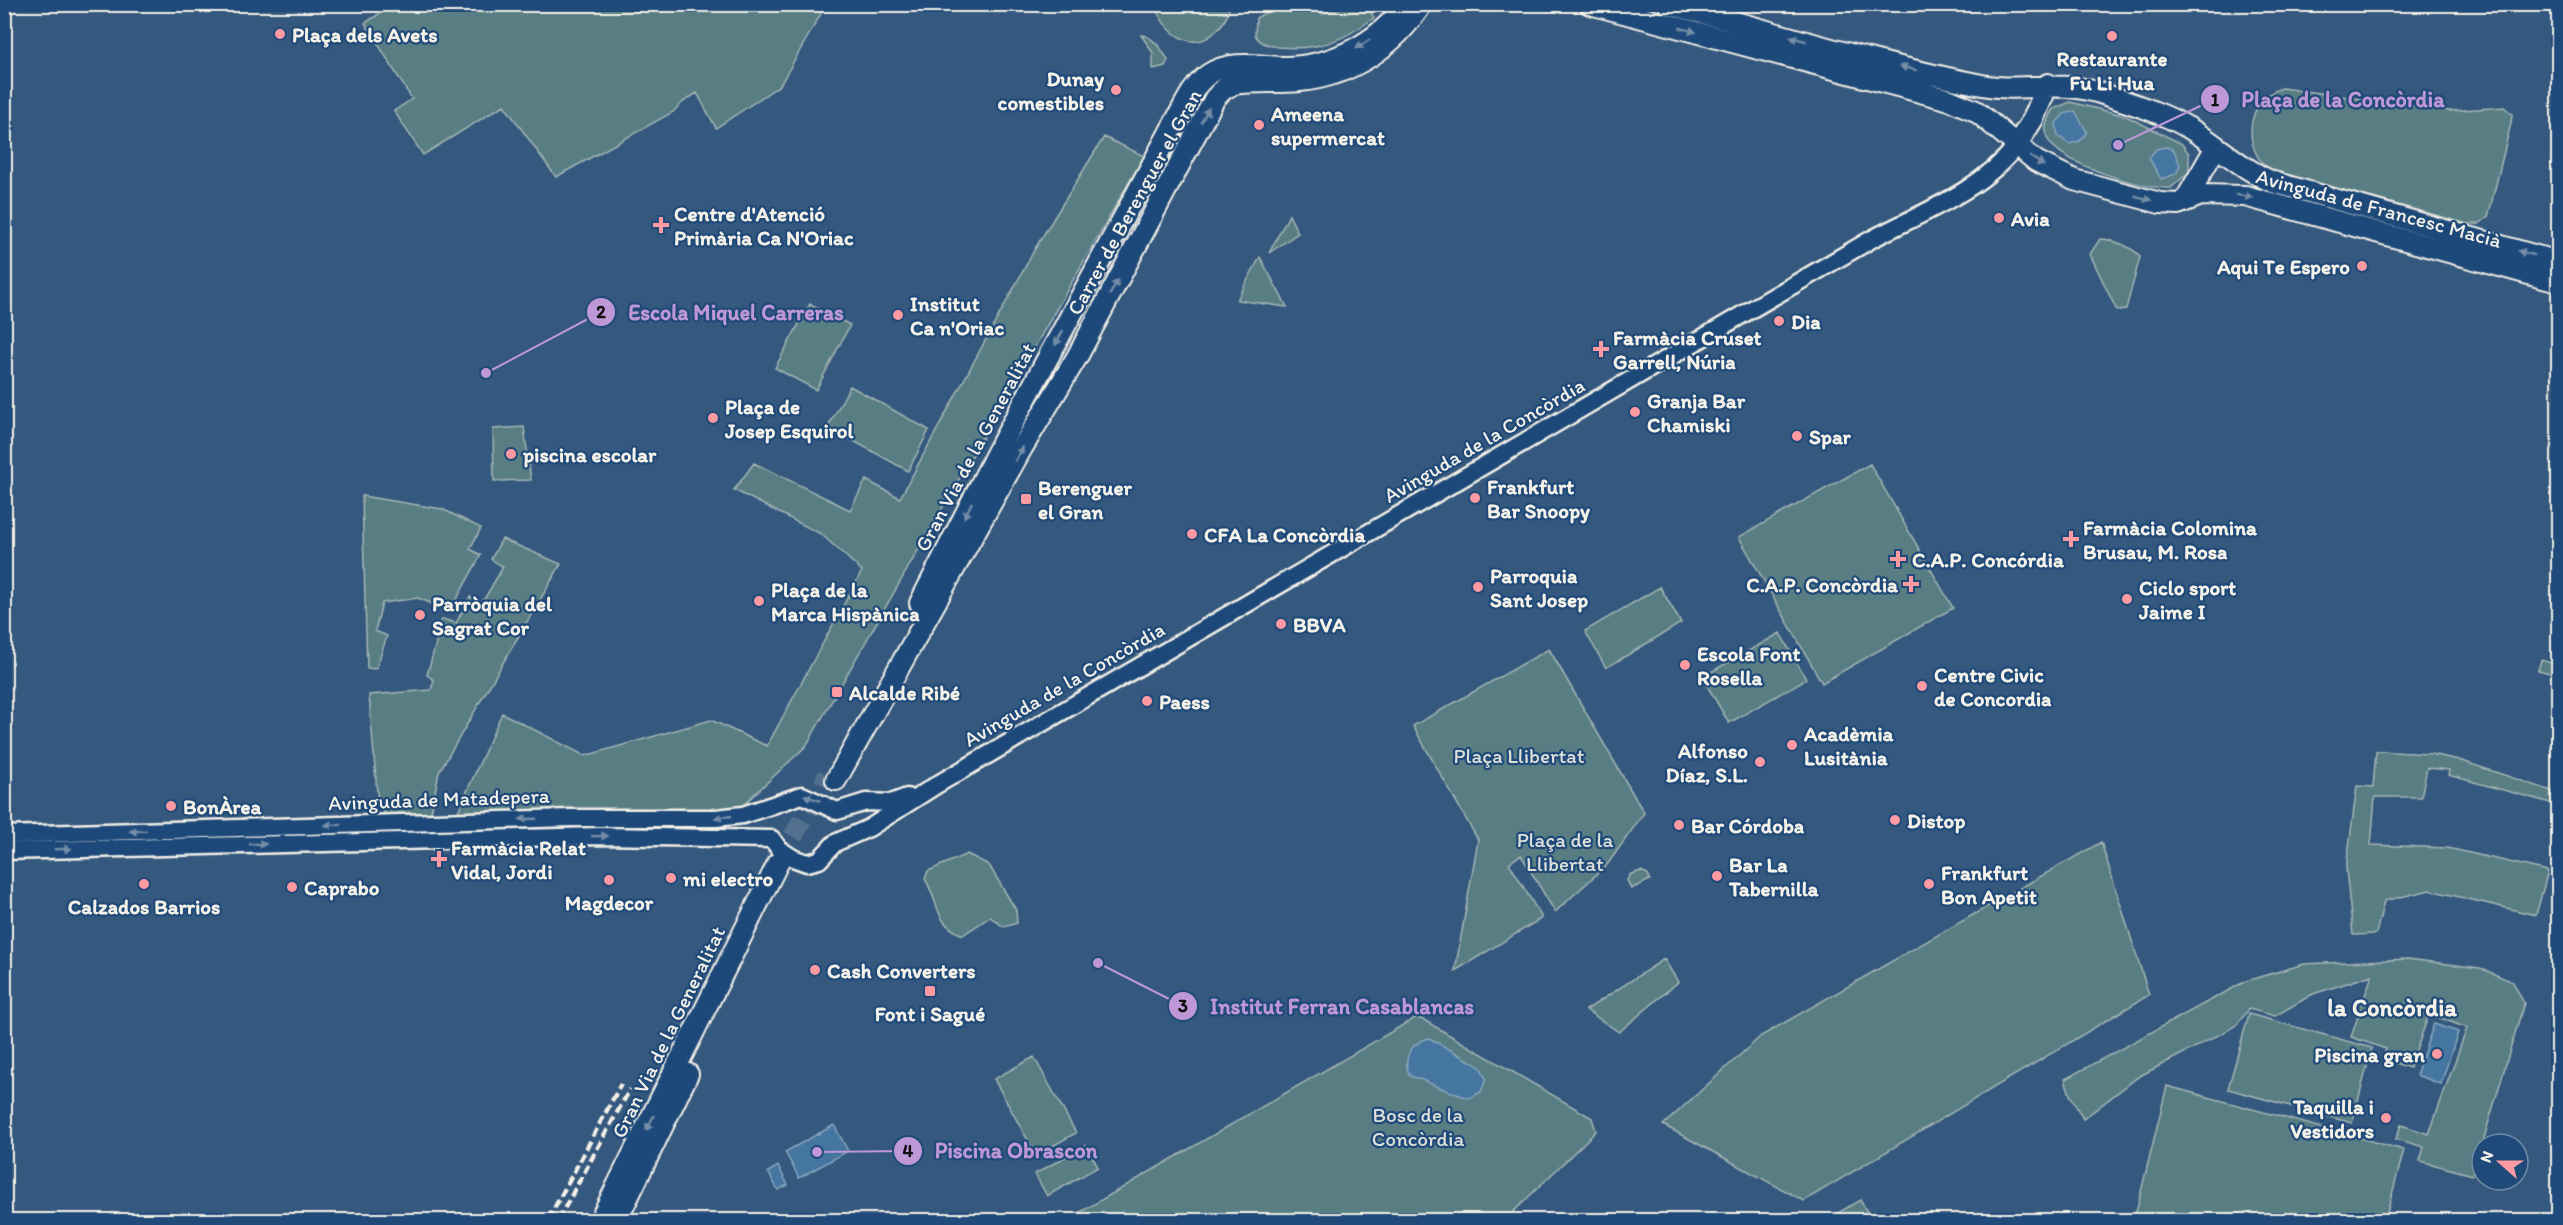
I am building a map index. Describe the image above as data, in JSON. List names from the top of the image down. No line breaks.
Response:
{"streets":{"main road":["Carrer de Berenguer el Gran","Avinguda de Francesc Macià","Gran Via de la Generalitat"],"street":["Avinguda de la Concòrdia","Avinguda de Matadepera"]},"crossings":[["Carrer de Berenguer el Gran","Gran Via de la Generalitat"],["Avinguda de Francesc Macià","Avinguda de la Concòrdia"],["Avinguda de la Concòrdia","Avinguda de Matadepera"]],"one_way":["Carrer de Berenguer el Gran"],"districts":["la Concòrdia"],"parks":["Plaça Llibertat","Plaça de la Llibertat","Bosc de la Concòrdia"],"places":{"other":["Plaça dels Avets","Restaurante Fu Li Hua","Dunay comestibles","Ameena supermercat","Plaça de la Concòrdia","Avia","Aqui Te Espero","Institut Ca n'Oriac","Dia","Escola Miquel Carreras","Granja Bar Chamiski","Plaça de Josep Esquirol","Spar","piscina escolar","Frankfurt Bar Snoopy","CFA La Concòrdia","Parroquia Sant Josep","Ciclo sport Jaime I","Plaça de la Marca Hispànica","Parròquia del Sagrat Cor","BBVA","Escola Font Rosella","Centre Civic de Concordia","Paess","Acadèmia Lusitània","Alfonso Díaz, S.L.","BonÀrea","Distop","Bar Córdoba","Bar La Tabernilla","mi electro","Magdecor","Calzados Barrios","Frankfurt Bon Apetit","Caprabo","Institut Ferran Casablancas","Cash Converters","Piscina gran","Taquilla i Vestidors","Piscina Obrascon"],"health":["Centre d'Atenció Primària Ca N'Oriac","Farmàcia Cruset Garrell, Núria","Farmàcia Colomina Brusau, M. Rosa","C.A.P. Concórdia","C.A.P. Concòrdia","Farmàcia Relat Vidal, Jordi"],"transit":["Berenguer el Gran","Alcalde Ribé","Font i Sagué"]},"north":"left"}
